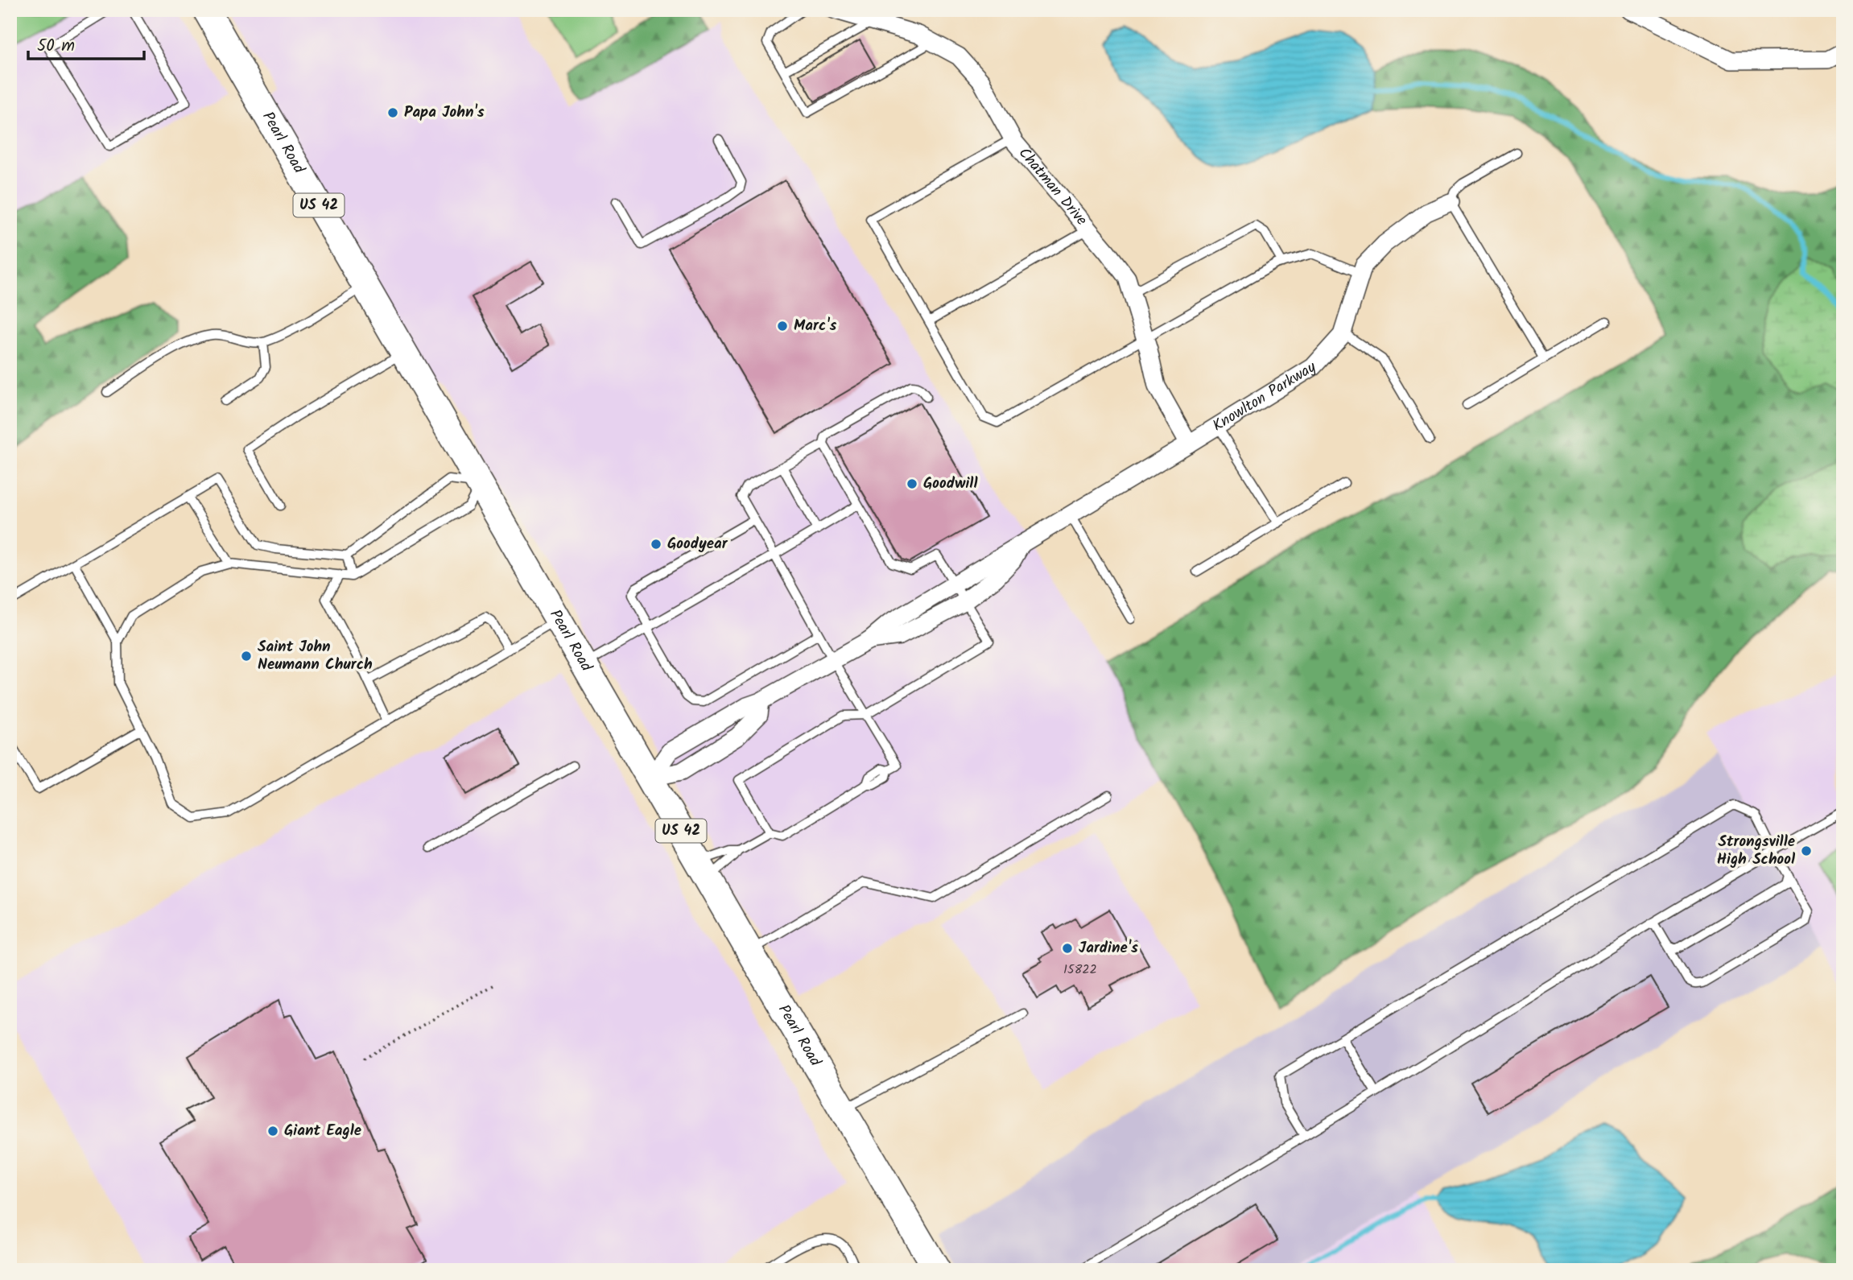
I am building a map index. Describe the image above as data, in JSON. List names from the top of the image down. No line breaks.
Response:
{"streets":{"main road":["Pearl Road","US 42"],"street":["Chatman Drive","Knowlton Parkway"]},"crossings":[["Pearl Road","Knowlton Parkway"],["Chatman Drive","Knowlton Parkway"]],"places":["Papa John's","Marc's","Goodwill","Goodyear","Saint John Neumann Church","Strongsville High School","Jardine's","Giant Eagle"],"house_numbers":["15822"],"scale_bar":"50 m"}
